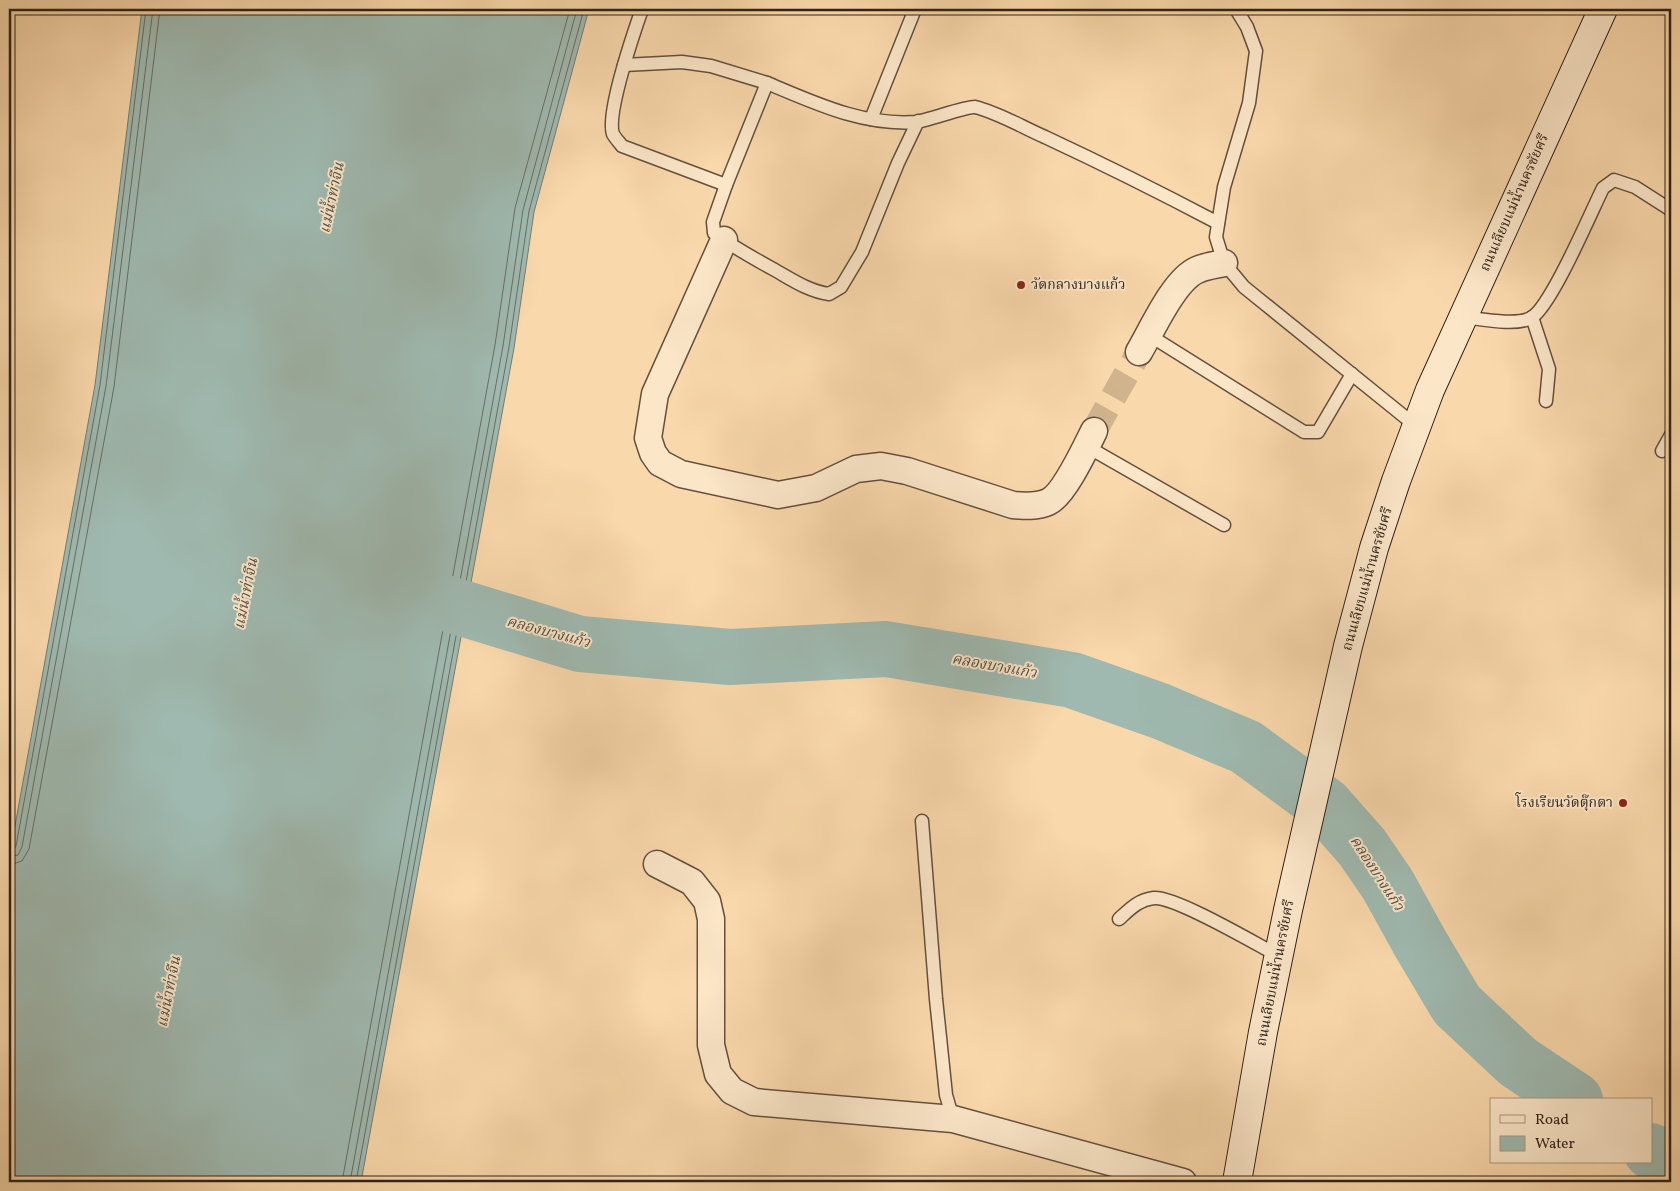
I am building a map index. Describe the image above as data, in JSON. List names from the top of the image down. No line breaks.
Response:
{"streets":{"main road":["ถนนเลียบแม่น้ำนครชัยศรี"]},"water":["แม่น้ำท่าจีน","คลองบางแก้ว"],"places":["วัดกลางบางแก้ว","โรงเรียนวัดตุ๊กตา"],"legend":["Road","Water"]}
